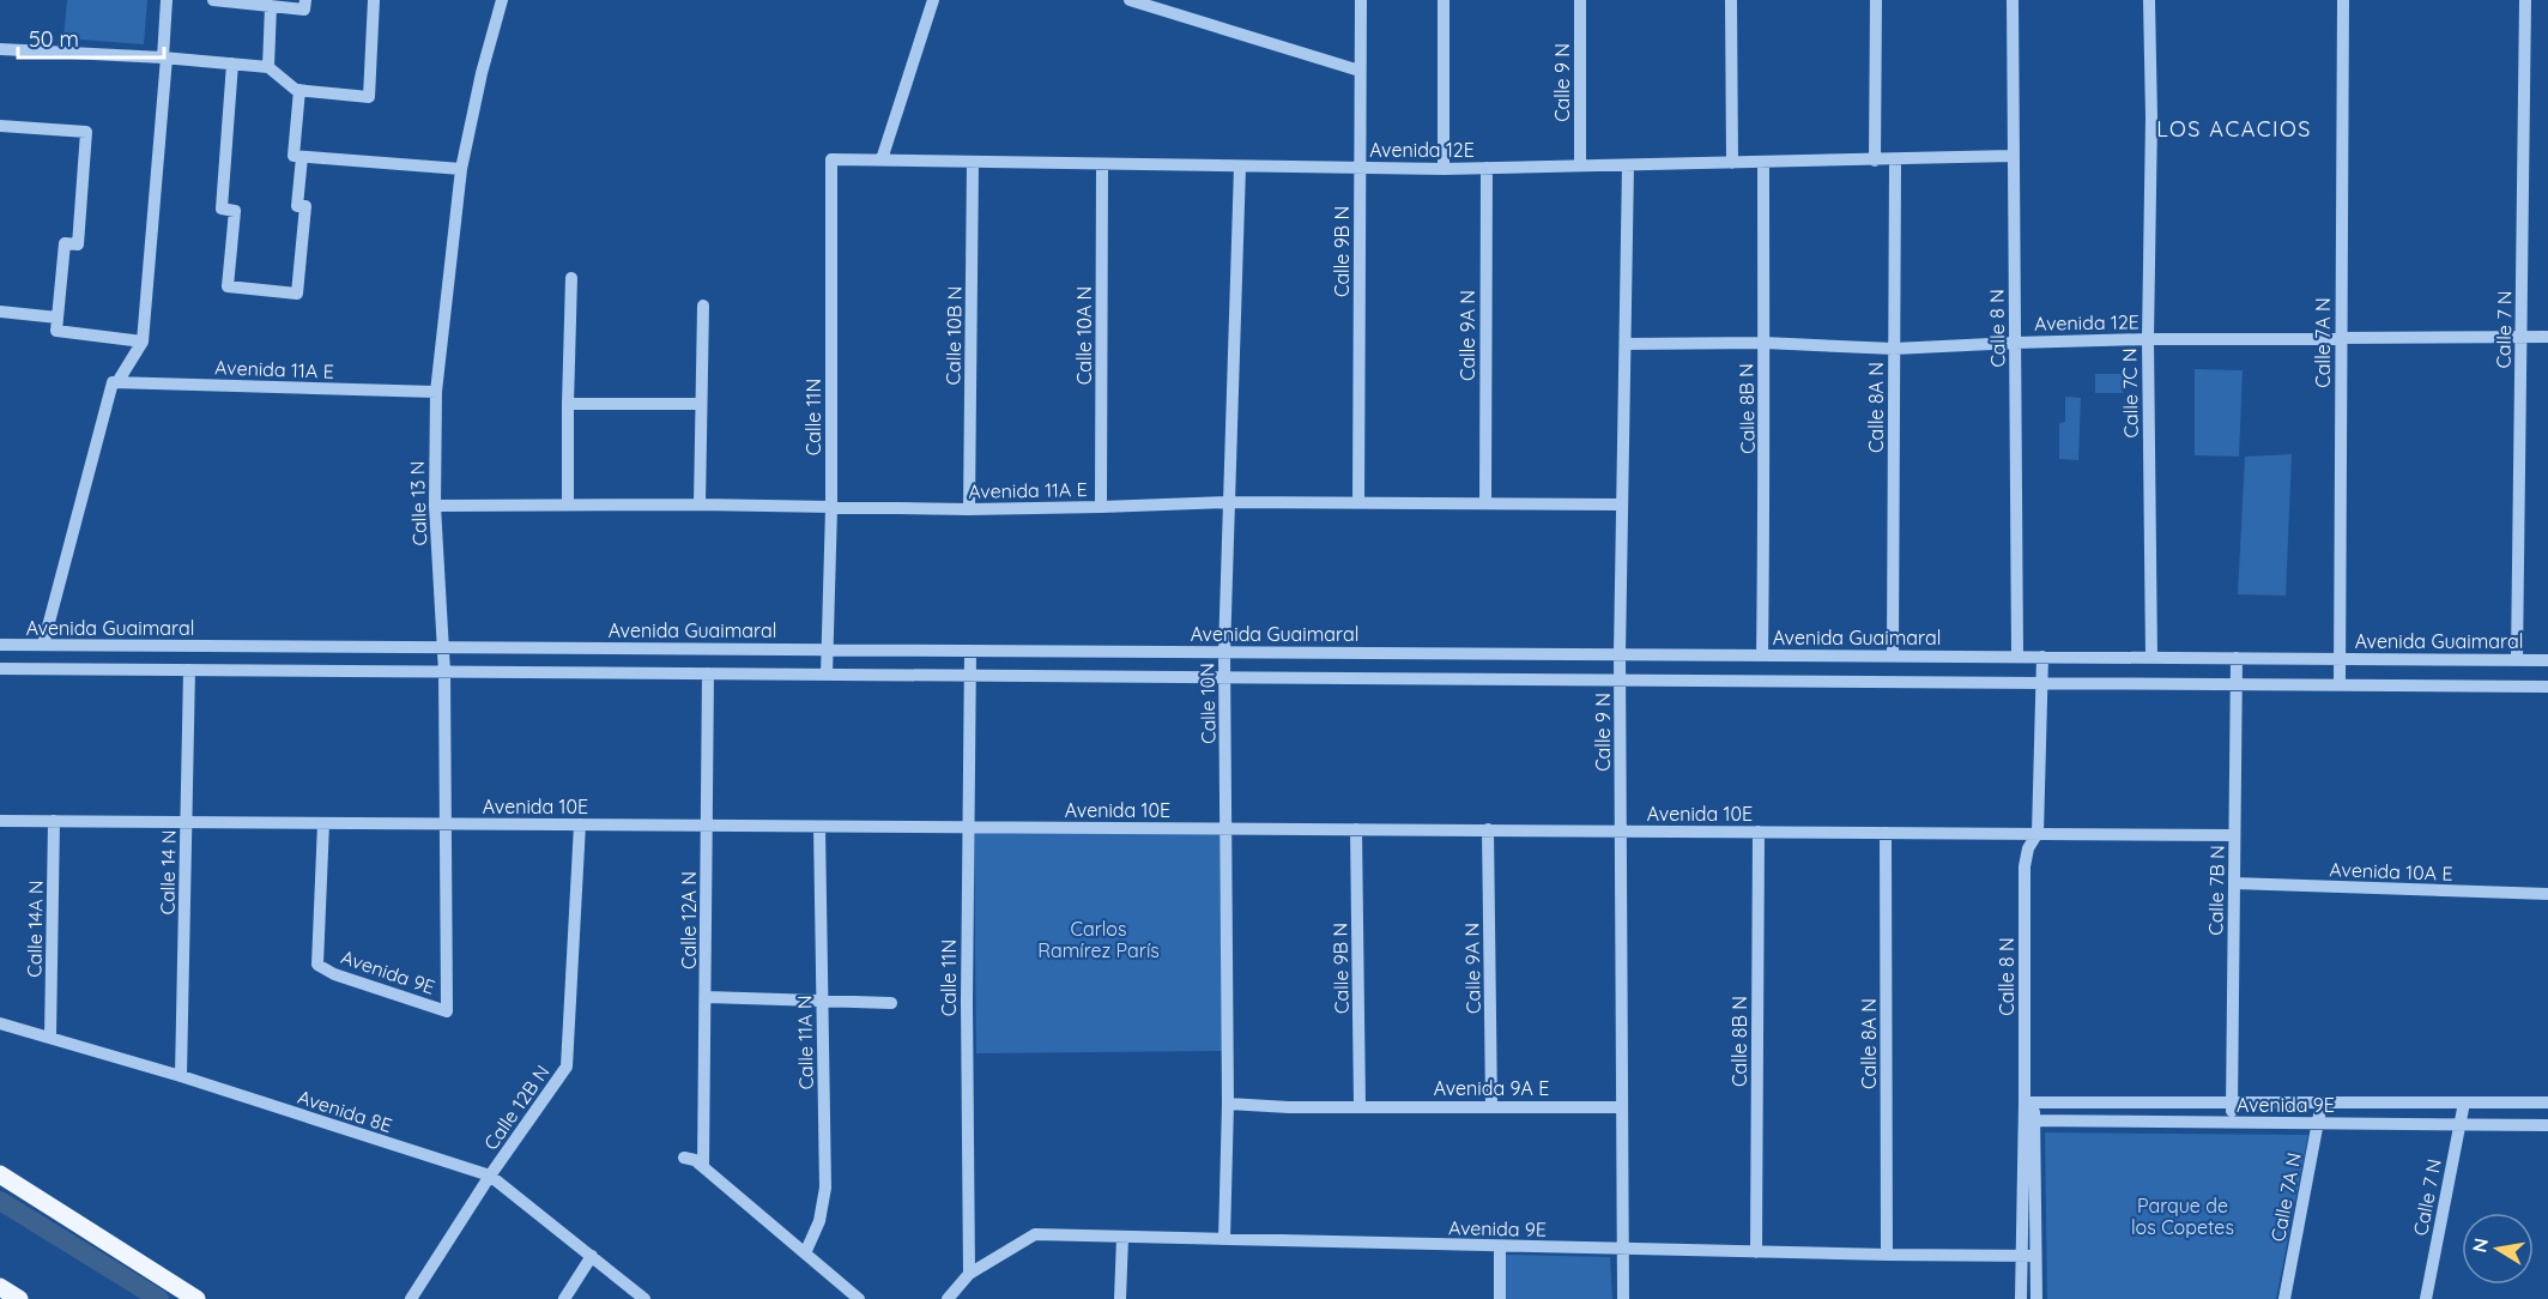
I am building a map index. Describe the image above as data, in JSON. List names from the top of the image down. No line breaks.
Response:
{"streets":{"street":["Calle 9 N","Avenida 12E","Calle 9B N","Calle 8 N","Calle 7 N","Calle 10B N","Calle 10A N","Calle 9A N","Calle 7A N","Avenida 11A E","Calle 7C N","Calle 8A N","Calle 8B N","Calle 11N","Calle 13 N","Avenida Guaimaral","Calle 10N","Avenida 10E","Avenida 10A E","Calle 14 N","Calle 7B N","Calle 12A N","Calle 14A N","Avenida 9E","Calle 11A N","Avenida 9A E","Calle 12B N","Avenida 8E"]},"crossings":[["Calle 9 N","Avenida 12E"],["Calle 9 N","Avenida 11A E"],["Calle 9 N","Avenida Guaimaral"],["Calle 9 N","Avenida 10E"],["Calle 9 N","Avenida 9E"],["Calle 9 N","Avenida 9A E"],["Avenida 12E","Calle 9B N"],["Avenida 12E","Calle 8 N"],["Avenida 12E","Calle 7 N"],["Avenida 12E","Calle 10B N"],["Avenida 12E","Calle 10A N"],["Avenida 12E","Calle 9A N"],["Avenida 12E","Calle 7A N"],["Avenida 12E","Calle 7C N"],["Avenida 12E","Calle 8A N"],["Avenida 12E","Calle 8B N"],["Avenida 12E","Calle 11N"],["Avenida 12E","Calle 10N"],["Calle 9B N","Avenida 11A E"],["Calle 9B N","Avenida 10E"],["Calle 9B N","Avenida 9A E"],["Calle 8 N","Avenida Guaimaral"],["Calle 8 N","Avenida 10E"],["Calle 8 N","Avenida 9E"],["Calle 7 N","Avenida Guaimaral"],["Calle 7 N","Avenida 9E"],["Calle 10B N","Avenida 11A E"],["Calle 10A N","Avenida 11A E"],["Calle 9A N","Avenida 11A E"],["Calle 9A N","Avenida 10E"],["Calle 9A N","Avenida 9A E"],["Calle 7A N","Avenida Guaimaral"],["Calle 7A N","Avenida 9E"],["Avenida 11A E","Calle 11N"],["Avenida 11A E","Calle 13 N"],["Avenida 11A E","Calle 10N"],["Calle 7C N","Avenida Guaimaral"],["Calle 8A N","Avenida Guaimaral"],["Calle 8A N","Avenida 10E"],["Calle 8A N","Avenida 9E"],["Calle 8B N","Avenida Guaimaral"],["Calle 8B N","Avenida 10E"],["Calle 8B N","Avenida 9E"],["Calle 11N","Avenida Guaimaral"],["Calle 11N","Avenida 10E"],["Calle 11N","Avenida 9E"],["Calle 13 N","Avenida Guaimaral"],["Calle 13 N","Avenida 10E"],["Calle 13 N","Avenida 9E"],["Avenida Guaimaral","Calle 10N"],["Avenida Guaimaral","Calle 14 N"],["Avenida Guaimaral","Calle 7B N"],["Avenida Guaimaral","Calle 12A N"],["Calle 10N","Avenida 10E"],["Calle 10N","Avenida 9E"],["Calle 10N","Avenida 9A E"],["Avenida 10E","Calle 14 N"],["Avenida 10E","Calle 7B N"],["Avenida 10E","Calle 12A N"],["Avenida 10E","Calle 14A N"],["Avenida 10E","Avenida 9E"],["Avenida 10E","Calle 11A N"],["Avenida 10E","Calle 12B N"],["Avenida 10A E","Calle 7B N"],["Calle 14 N","Avenida 8E"],["Calle 7B N","Avenida 9E"],["Calle 14A N","Avenida 8E"],["Calle 12B N","Avenida 8E"]],"districts":["LOS ACACIOS"],"parks":["Carlos Ramírez París","Parque de los Copetes"],"scale_bar":"50 m","north":"left"}
